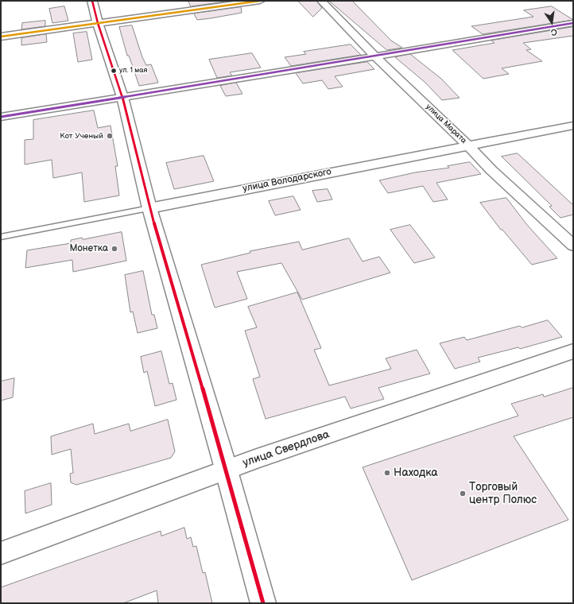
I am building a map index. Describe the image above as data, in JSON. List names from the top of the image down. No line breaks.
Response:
{"streets":{"street":["улица Марата","улица Володарского","улица Свердлова"]},"crossings":[["улица Марата","улица Володарского"]],"places":["ул. 1 мая","Кот Ученый","Монетка","Находка","Торговый центр Полюс"],"north":"bottom"}
